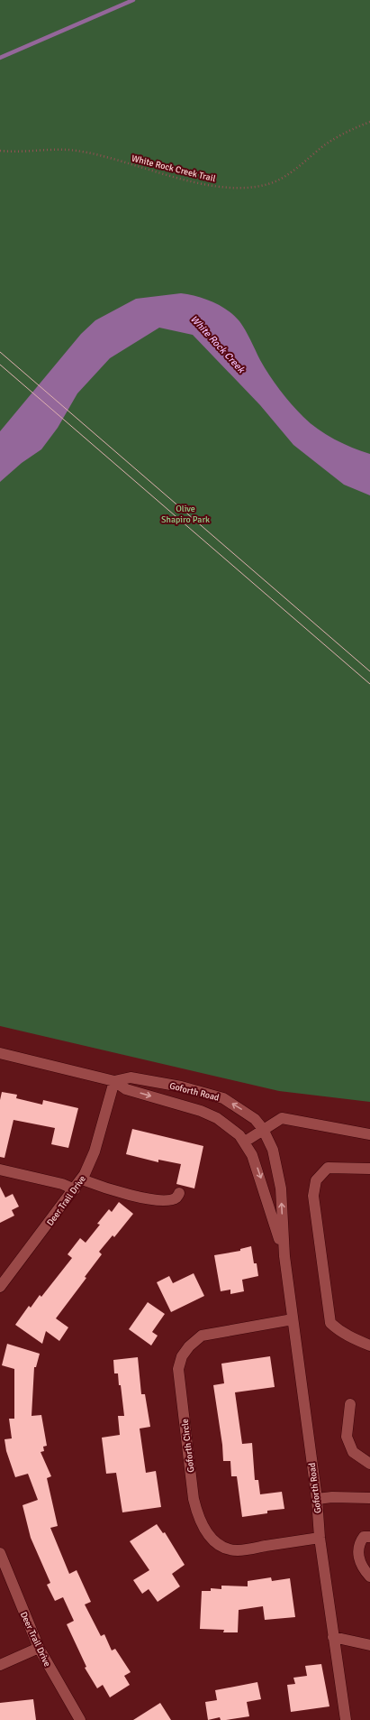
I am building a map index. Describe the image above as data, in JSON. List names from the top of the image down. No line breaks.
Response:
{"streets":{"street":["Goforth Road","Deer Trail Drive","Goforth Circle"],"path":["White Rock Creek Trail"]},"crossings":[["Goforth Road","Deer Trail Drive"],["Goforth Road","Goforth Circle"]],"water":["White Rock Creek"],"parks":["Olive Shapiro Park"]}
